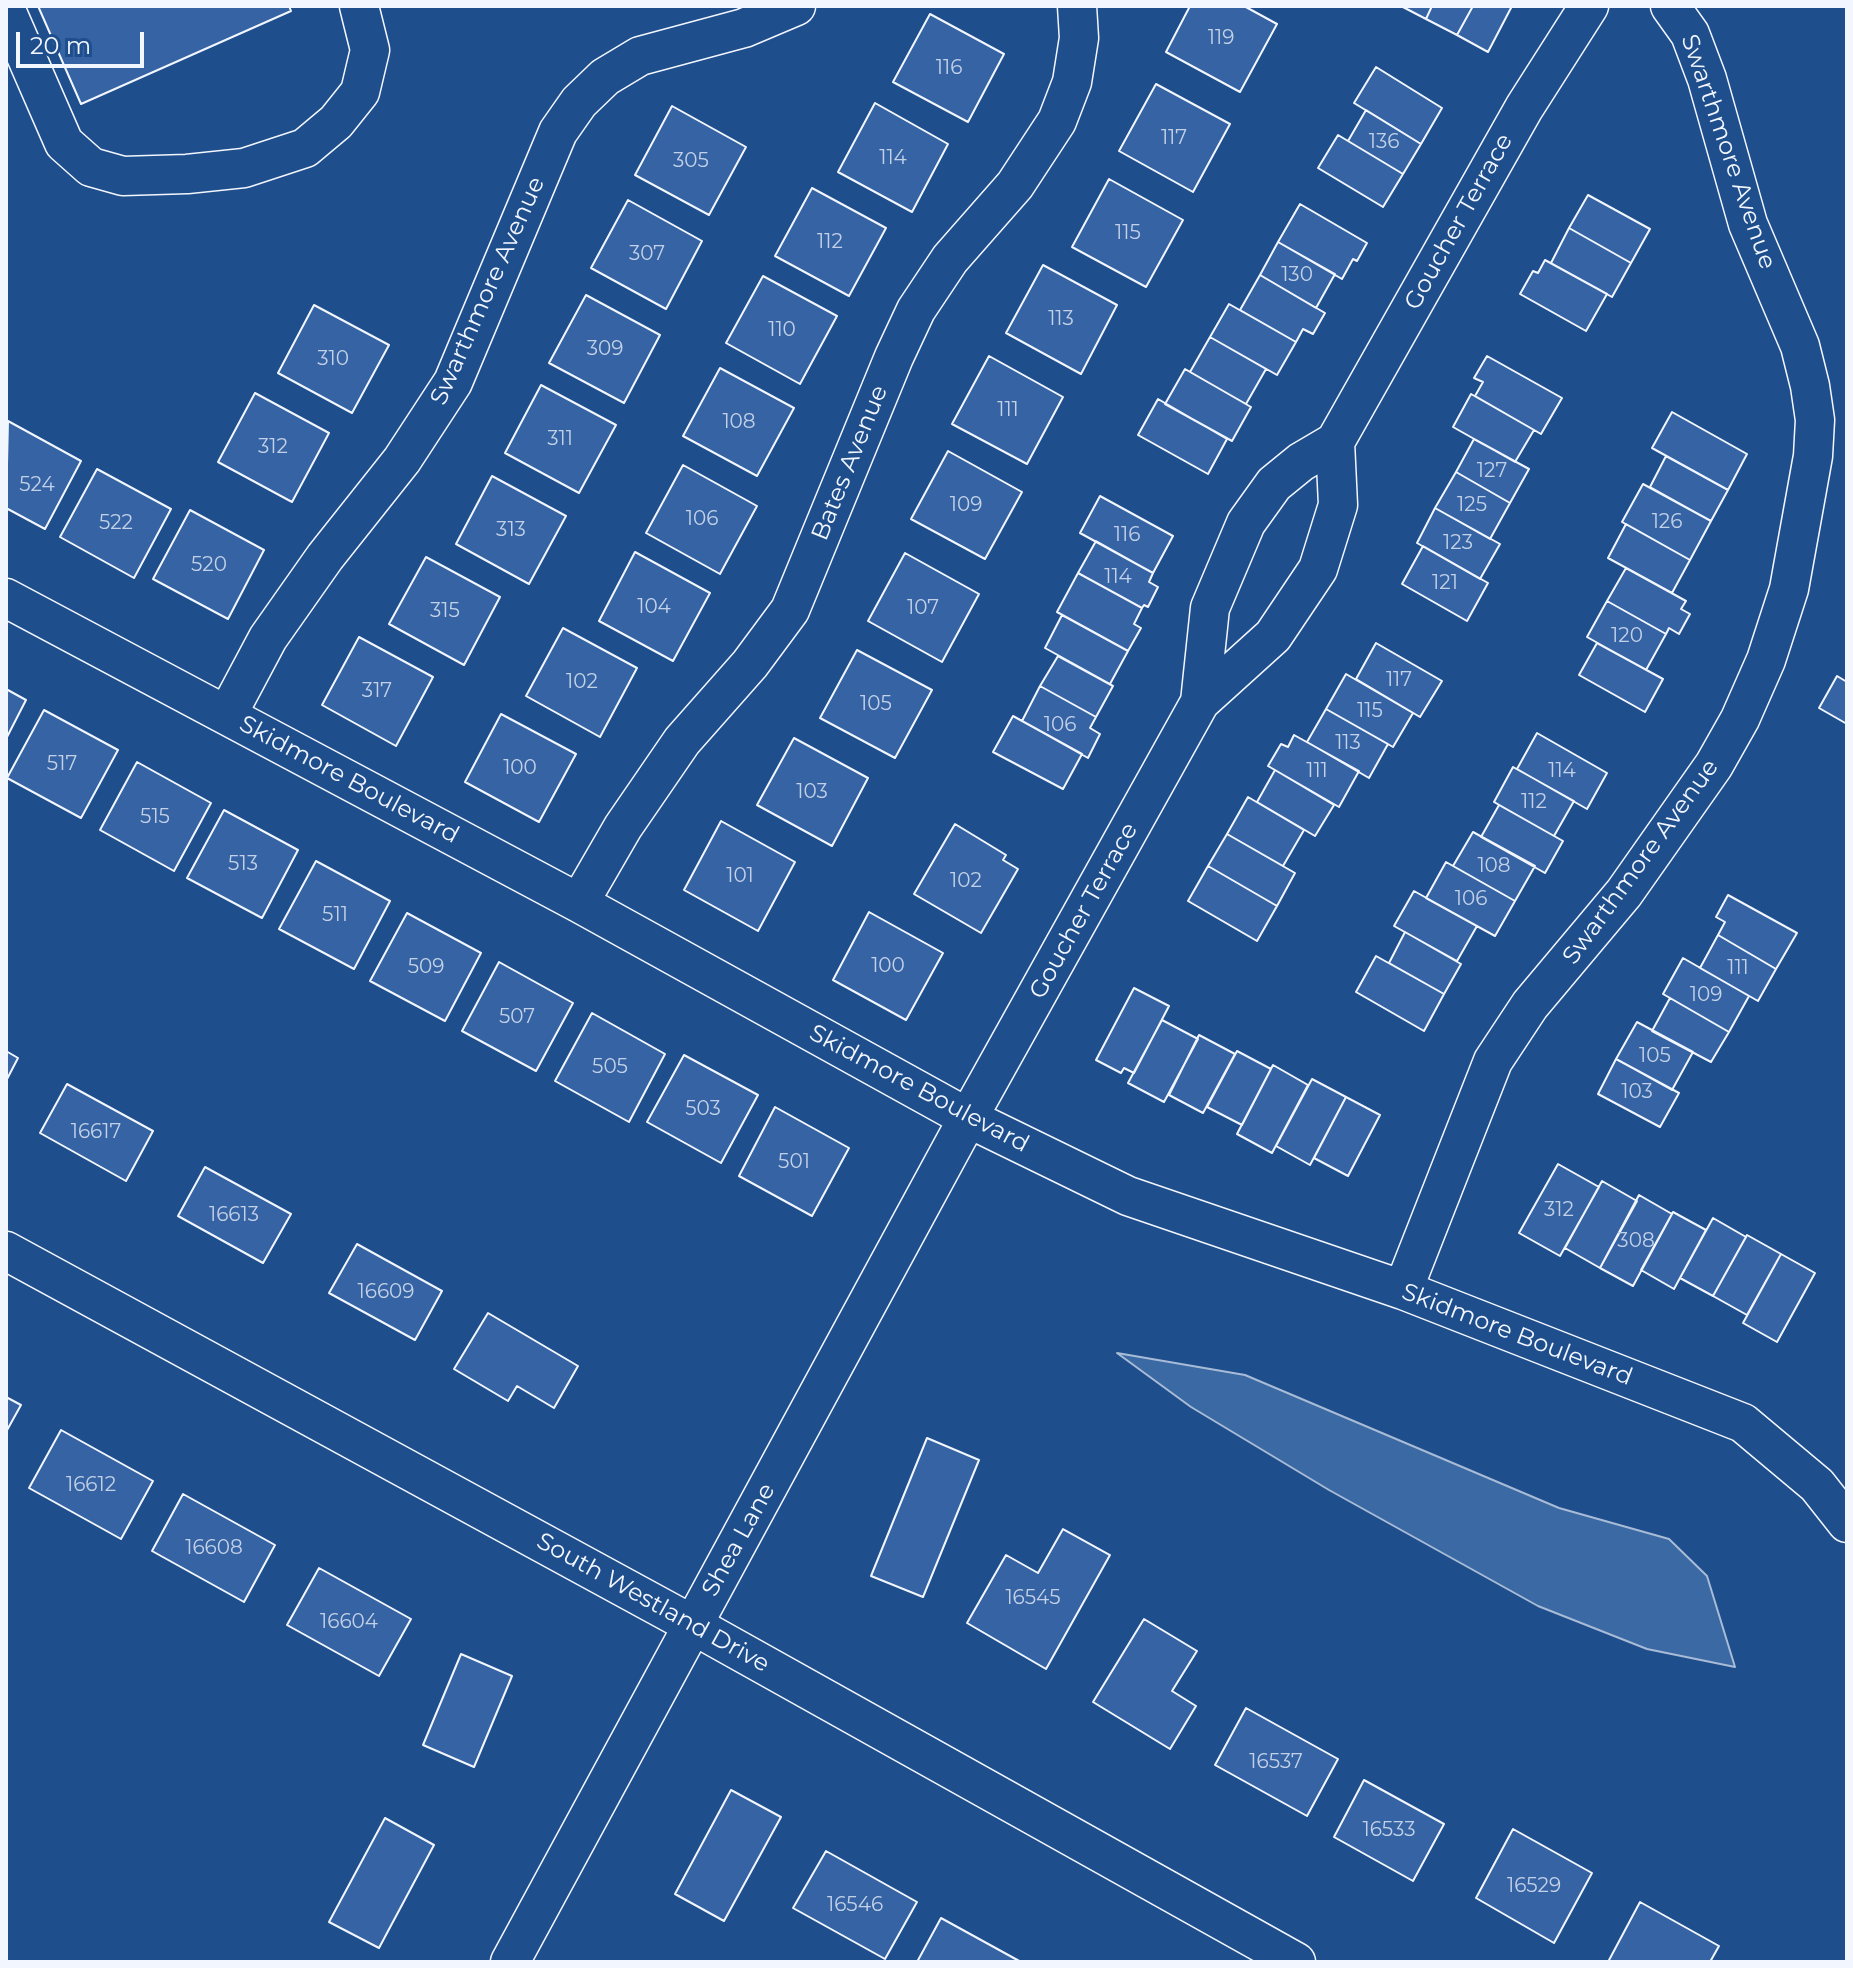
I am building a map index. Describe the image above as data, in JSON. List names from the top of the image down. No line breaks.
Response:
{"streets":{"street":["Swarthmore Avenue","Goucher Terrace","Bates Avenue","Skidmore Boulevard","Shea Lane","South Westland Drive"]},"crossings":[["Swarthmore Avenue","Skidmore Boulevard"],["Goucher Terrace","Skidmore Boulevard"],["Goucher Terrace","Shea Lane"],["Bates Avenue","Skidmore Boulevard"],["Skidmore Boulevard","Shea Lane"],["Shea Lane","South Westland Drive"]],"house_numbers":["119","116","117","136","114","305","115","112","307","130","113","110","309","310","111","108","311","312","127","524","109","125","106","126","522","313","116","123","520","114","121","104","107","315","120","117","102","317","105","115","106","113","517","100","111","114","103","112","515","513","108","101","102","106","511","100","509","111","109","507","105","505","103","503","16617","501","312","16613","308","16609","16612","16608","16545","16604","16537","16533","16529","16546"],"scale_bar":"20 m"}
